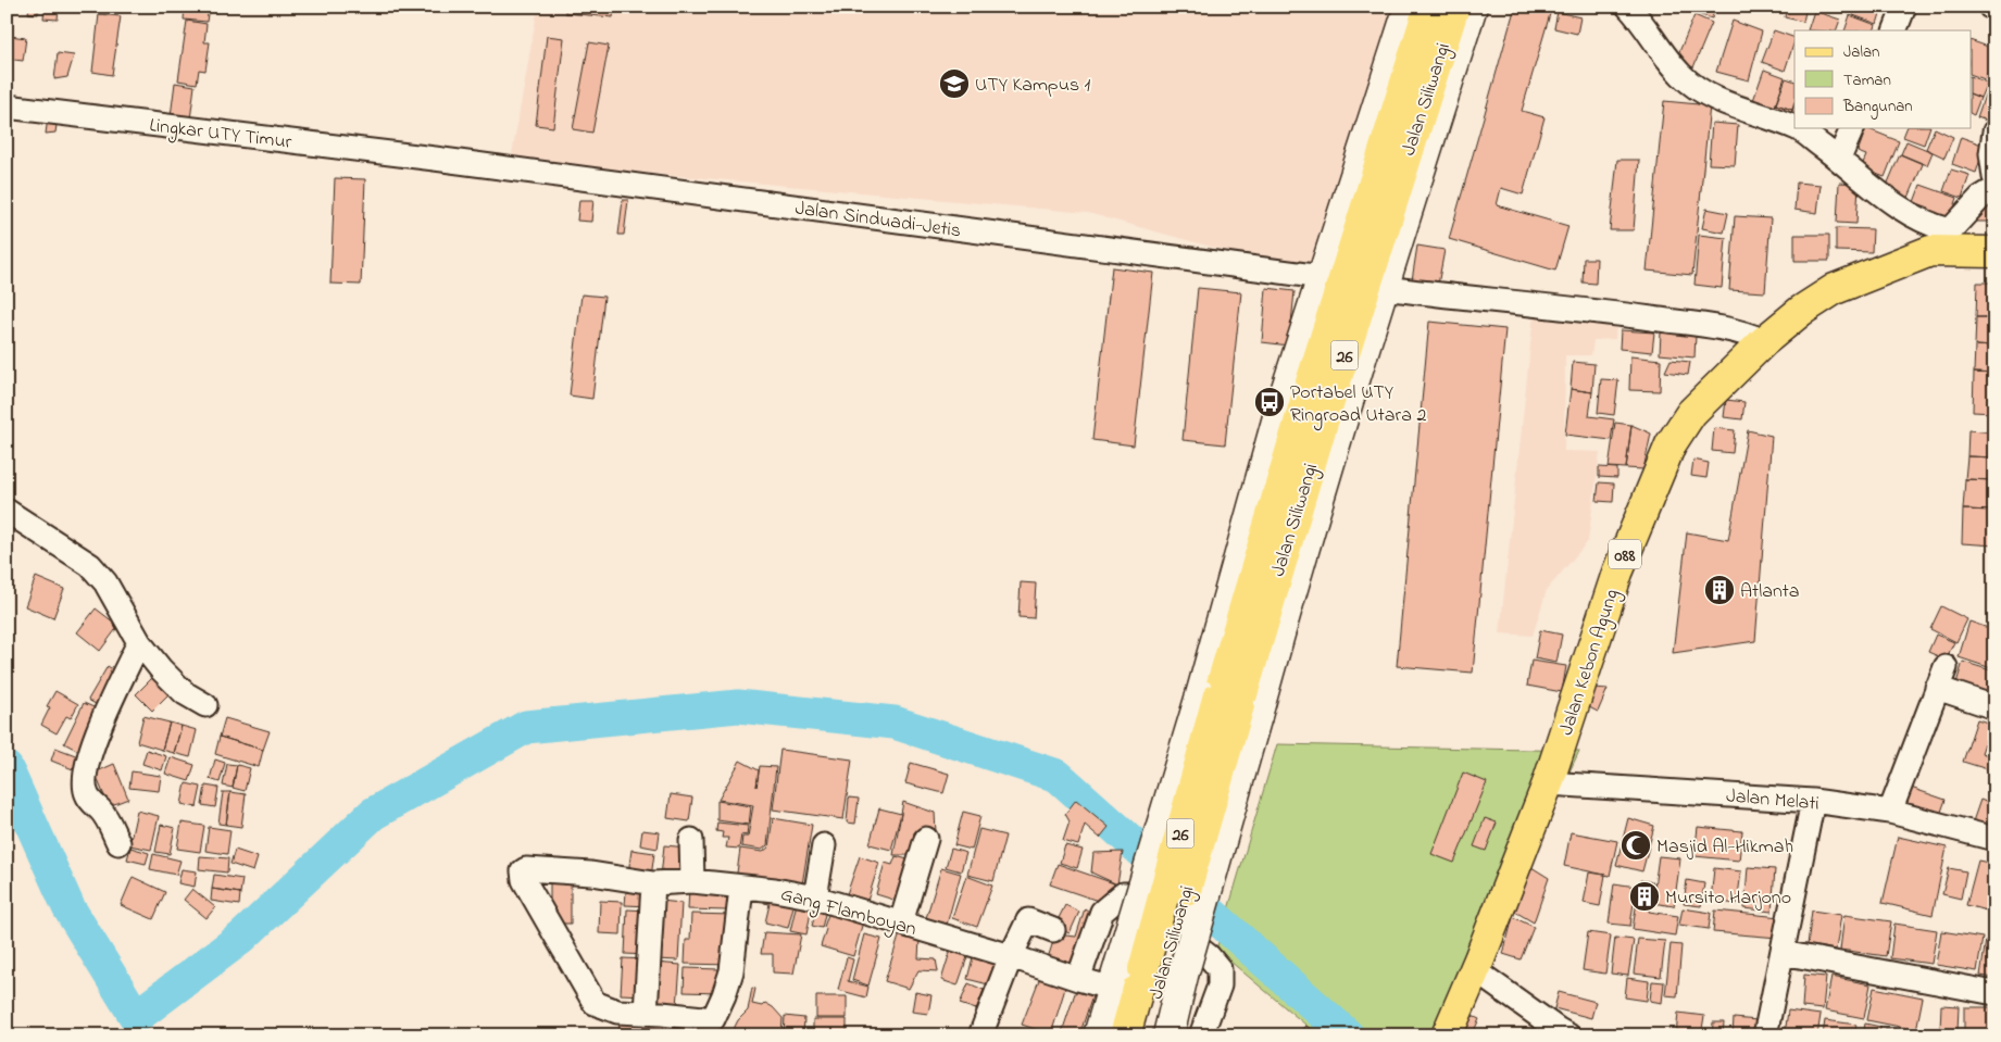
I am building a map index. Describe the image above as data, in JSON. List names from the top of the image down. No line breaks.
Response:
{"streets":{"main road":["Jalan Siliwangi","26","088","Jalan Kebon Agung"],"street":["Lingkar UTY Timur","Jalan Sinduadi-Jetis","Jalan Melati","Gang Flamboyan"]},"crossings":[["Jalan Siliwangi","26"],["Jalan Siliwangi","Gang Flamboyan"],["Lingkar UTY Timur","Jalan Sinduadi-Jetis"],["Jalan Kebon Agung","Jalan Melati"]],"places":{"school or university":["UTY Kampus 1"],"bus stop":["Portabel UTY Ringroad Utara 2"],"building":["Atlanta","Mursito Harjono"],"mosque":["Masjid Al-Hikmah"]},"legend":["Jalan","Taman","Bangunan"]}
